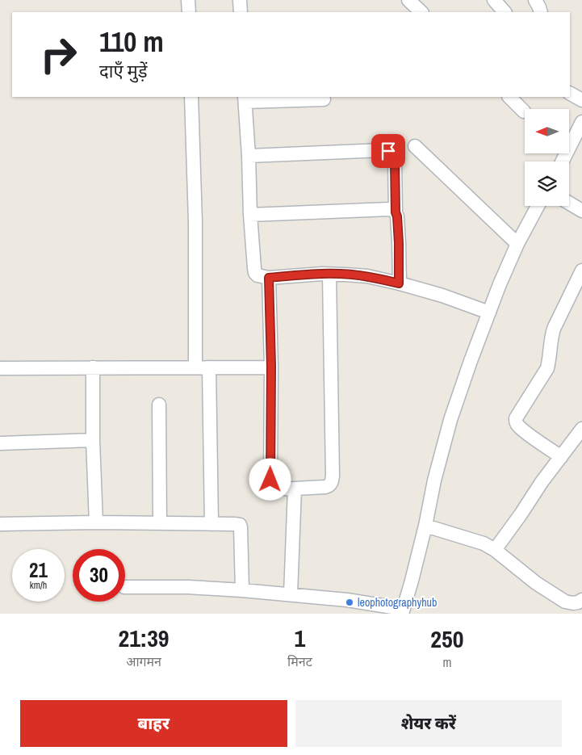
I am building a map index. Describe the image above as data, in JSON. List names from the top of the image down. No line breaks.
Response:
{"places":["leophotographyhub"],"north":"left","page":{"turn":["110 m","दाएँ मुड़ें"],"speed":"21 km/h","limit":"30","eta":["21:39","आगमन","1","मिनट","250","m"],"buttons":["बाहर","शेयर करें"]}}
